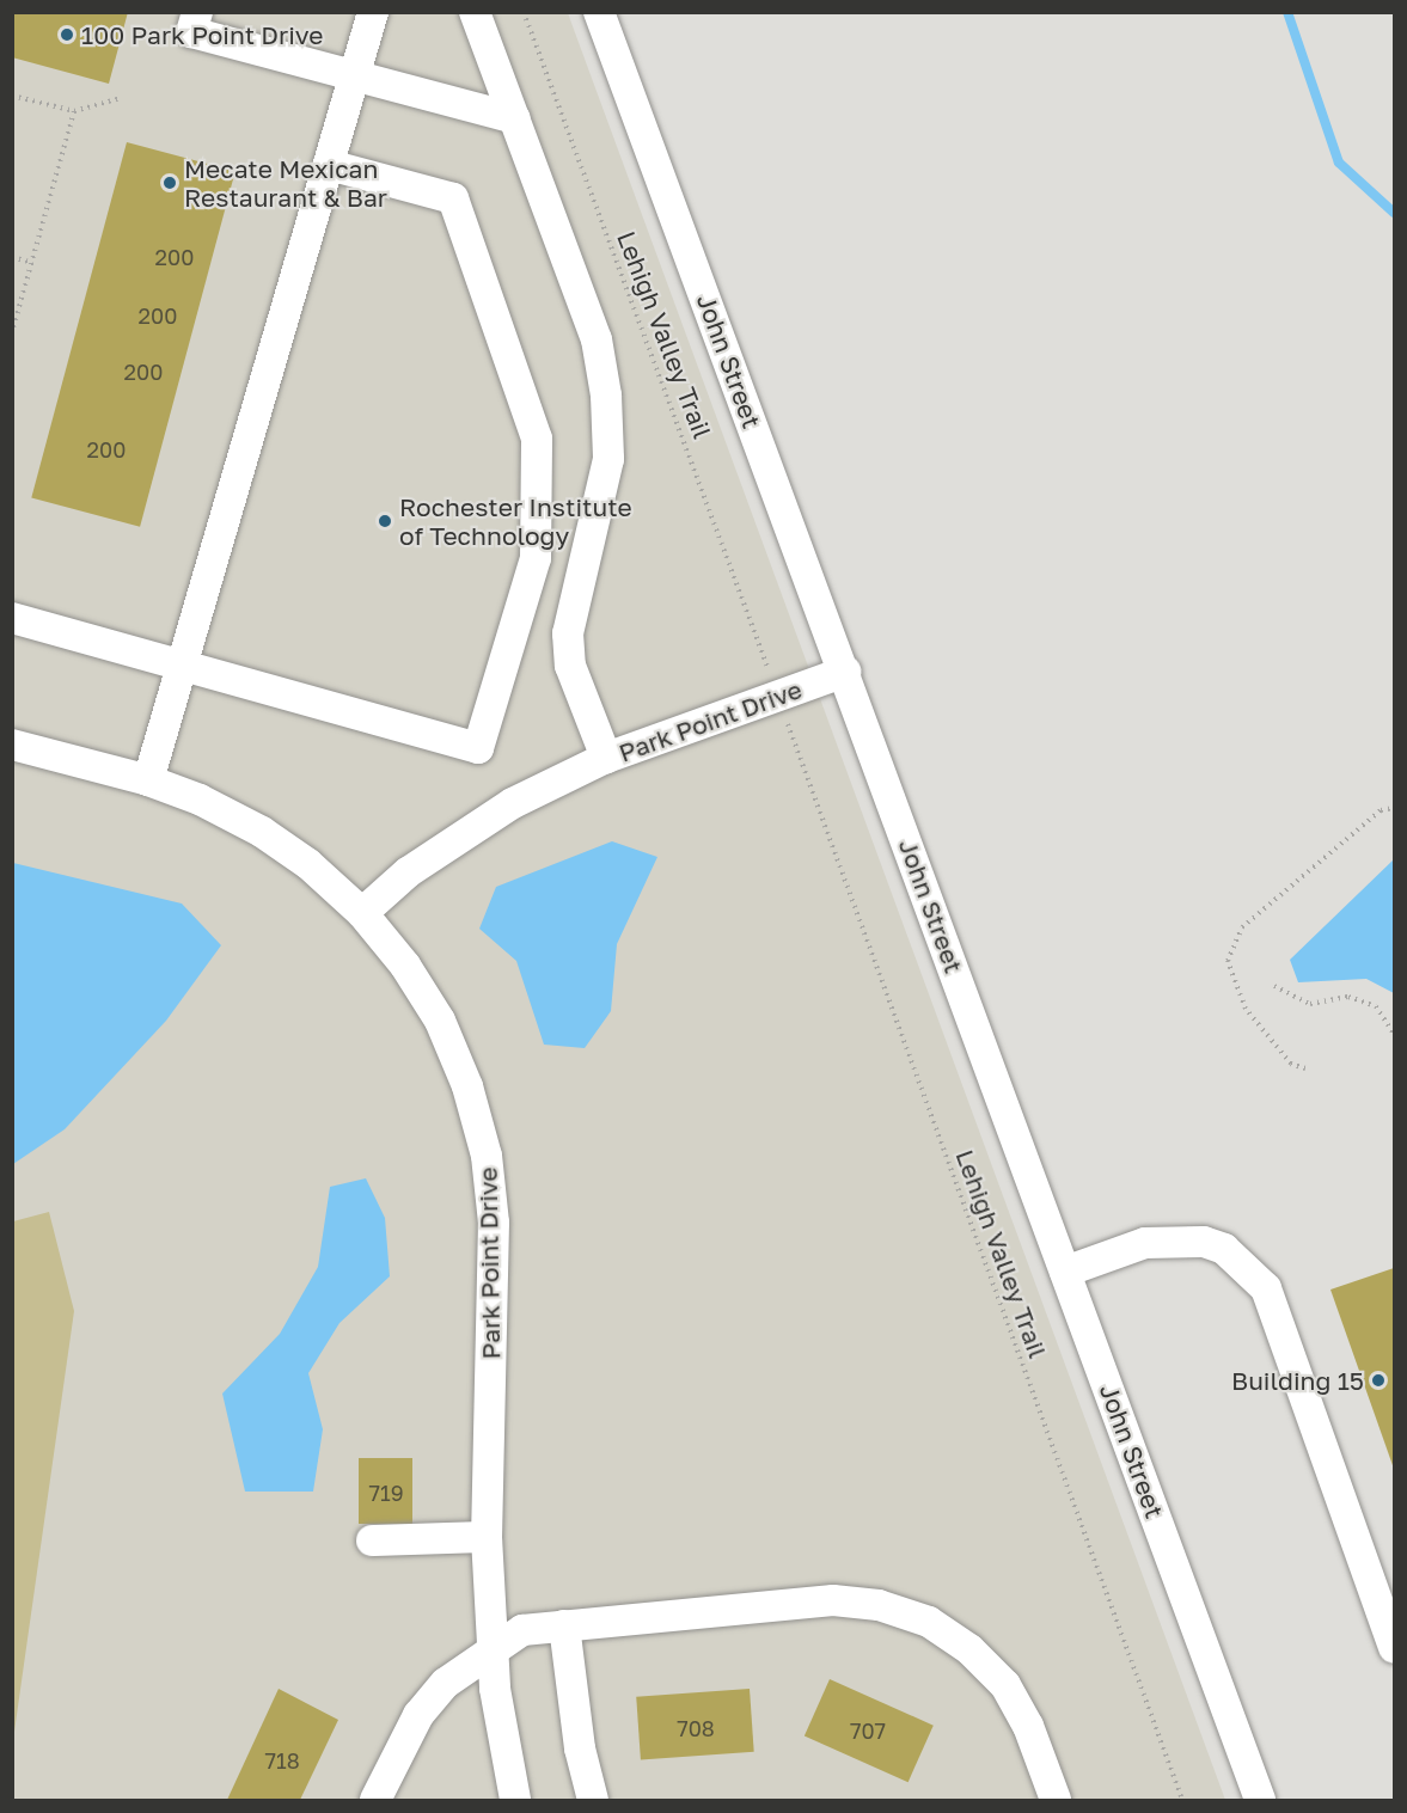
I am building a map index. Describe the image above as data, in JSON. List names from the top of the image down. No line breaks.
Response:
{"streets":{"street":["John Street","Park Point Drive"],"path":["Lehigh Valley Trail"]},"crossings":[["John Street","Park Point Drive"]],"places":["100 Park Point Drive","Mecate Mexican Restaurant & Bar","Rochester Institute of Technology","Building 15"],"house_numbers":["200","200","200","200","719","708","707","718"]}
